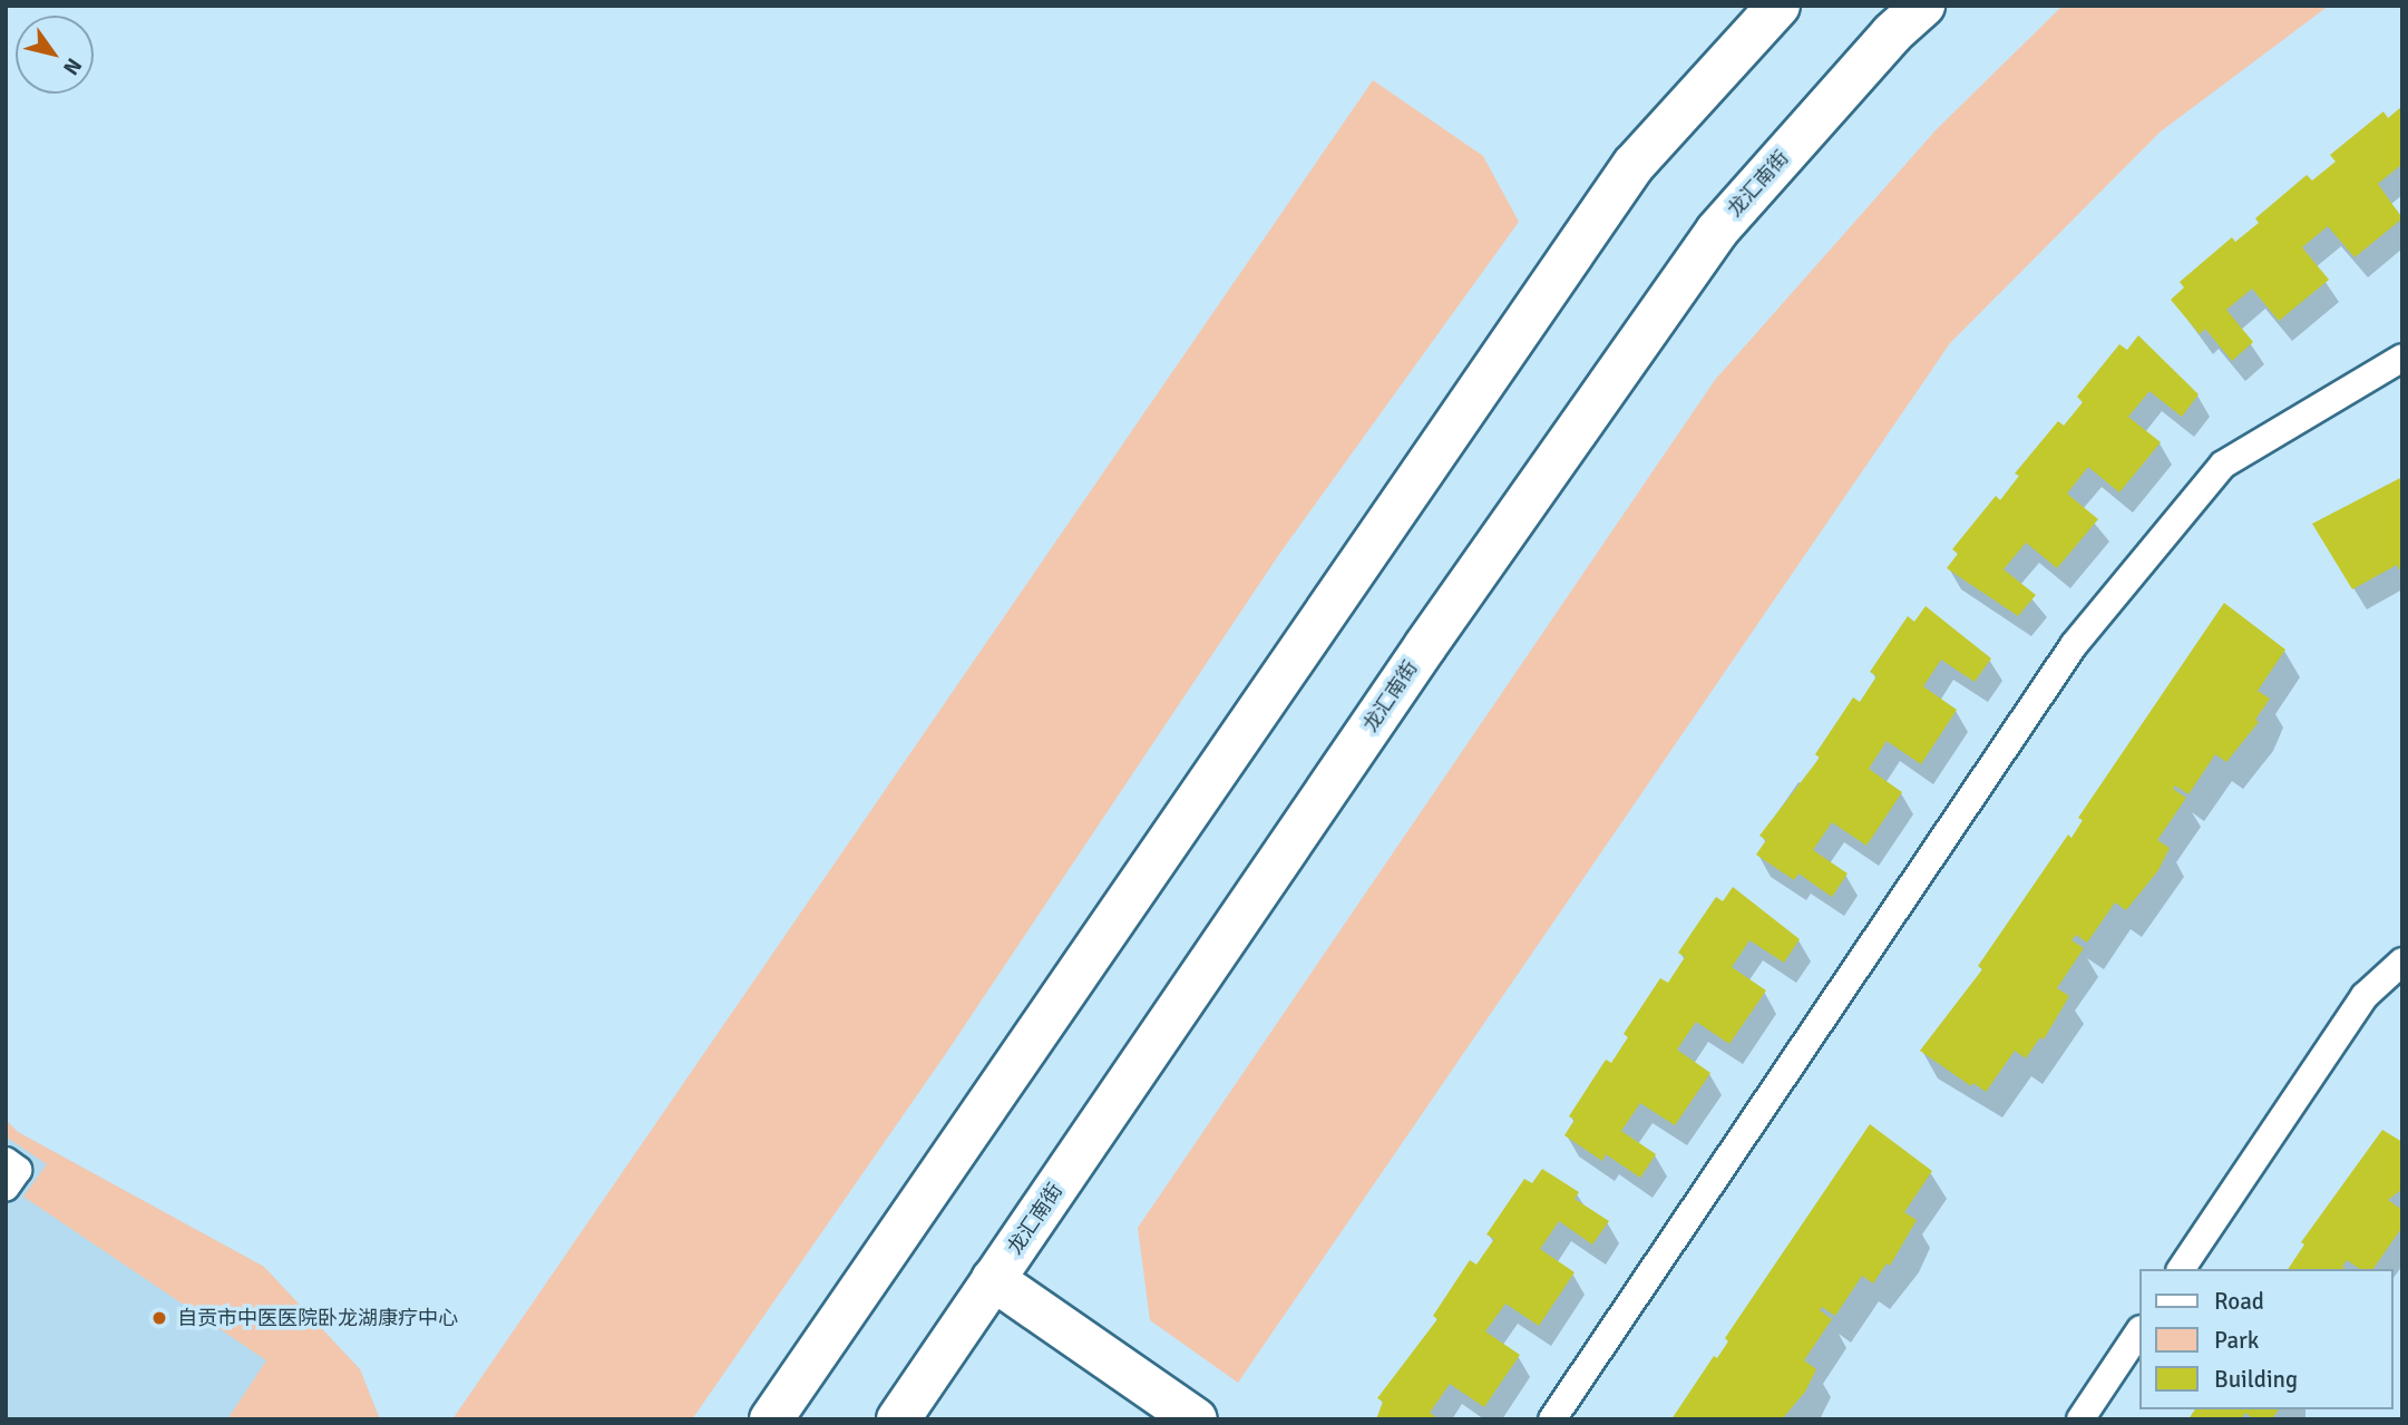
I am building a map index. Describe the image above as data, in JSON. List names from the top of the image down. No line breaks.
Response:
{"streets":{"main road":["龙汇南街"]},"places":["自贡市中医医院卧龙湖康疗中心"],"legend":["Road","Park","Building"],"north":"bottom right"}
